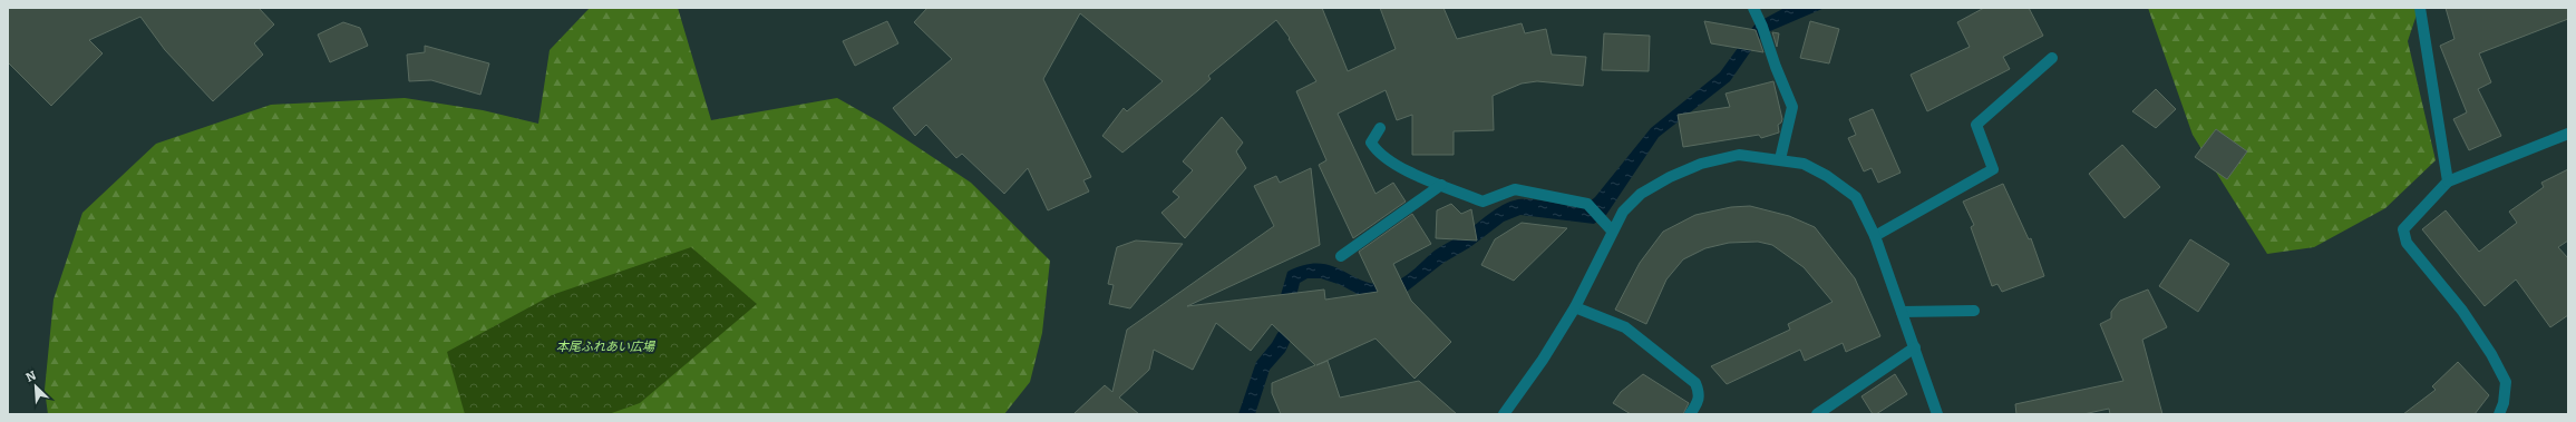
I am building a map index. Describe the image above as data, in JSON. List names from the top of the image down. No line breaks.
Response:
{"parks":["本尾ふれあい広場"],"north":"top left"}
